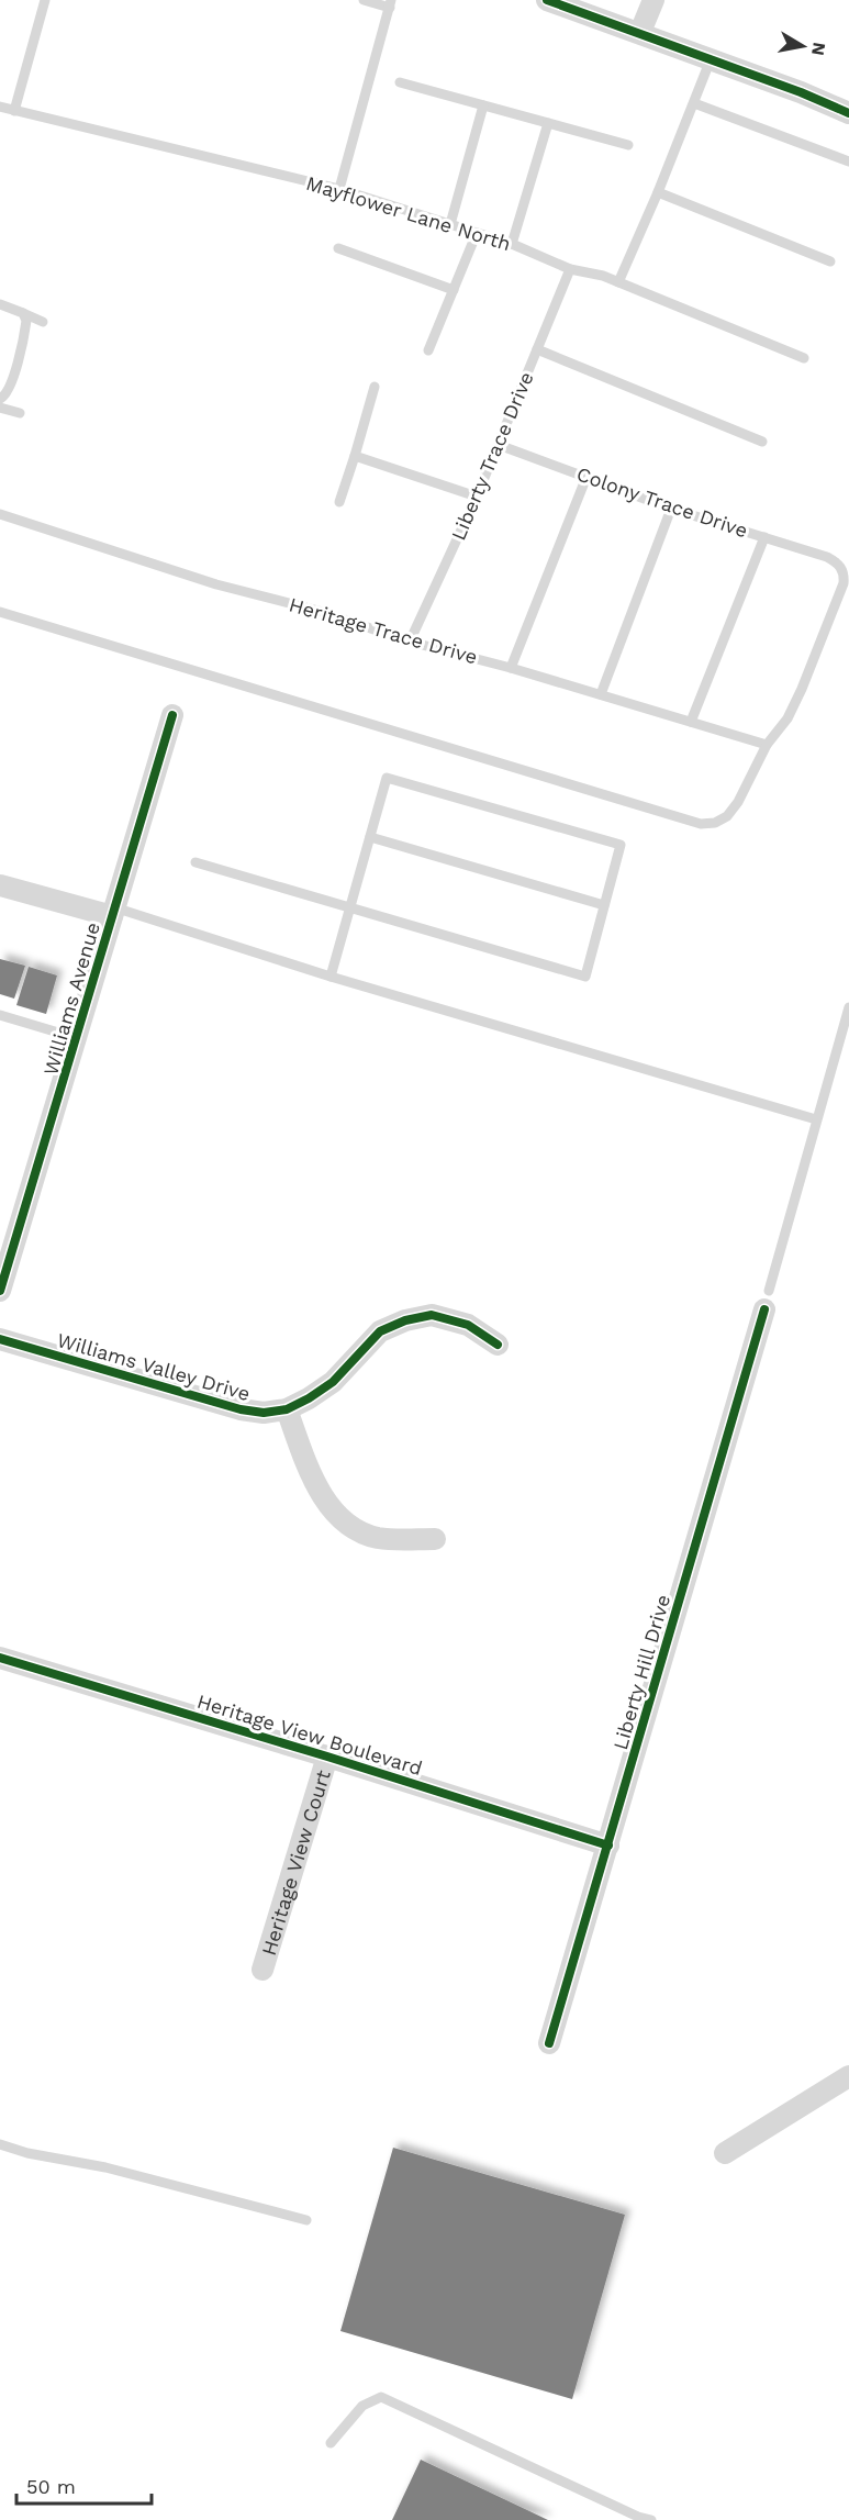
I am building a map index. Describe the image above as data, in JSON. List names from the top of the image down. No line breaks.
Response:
{"streets":{"street":["Williams Avenue","Williams Valley Drive","Liberty Hill Drive","Heritage View Boulevard","Heritage View Court"],"lane":["Mayflower Lane North","Liberty Trace Drive","Colony Trace Drive","Heritage Trace Drive"]},"crossings":[["Mayflower Lane North","Liberty Trace Drive"],["Liberty Trace Drive","Colony Trace Drive"],["Liberty Trace Drive","Heritage Trace Drive"],["Colony Trace Drive","Heritage Trace Drive"],["Liberty Hill Drive","Heritage View Boulevard"],["Heritage View Boulevard","Heritage View Court"]],"scale_bar":"50 m","north":"right"}
